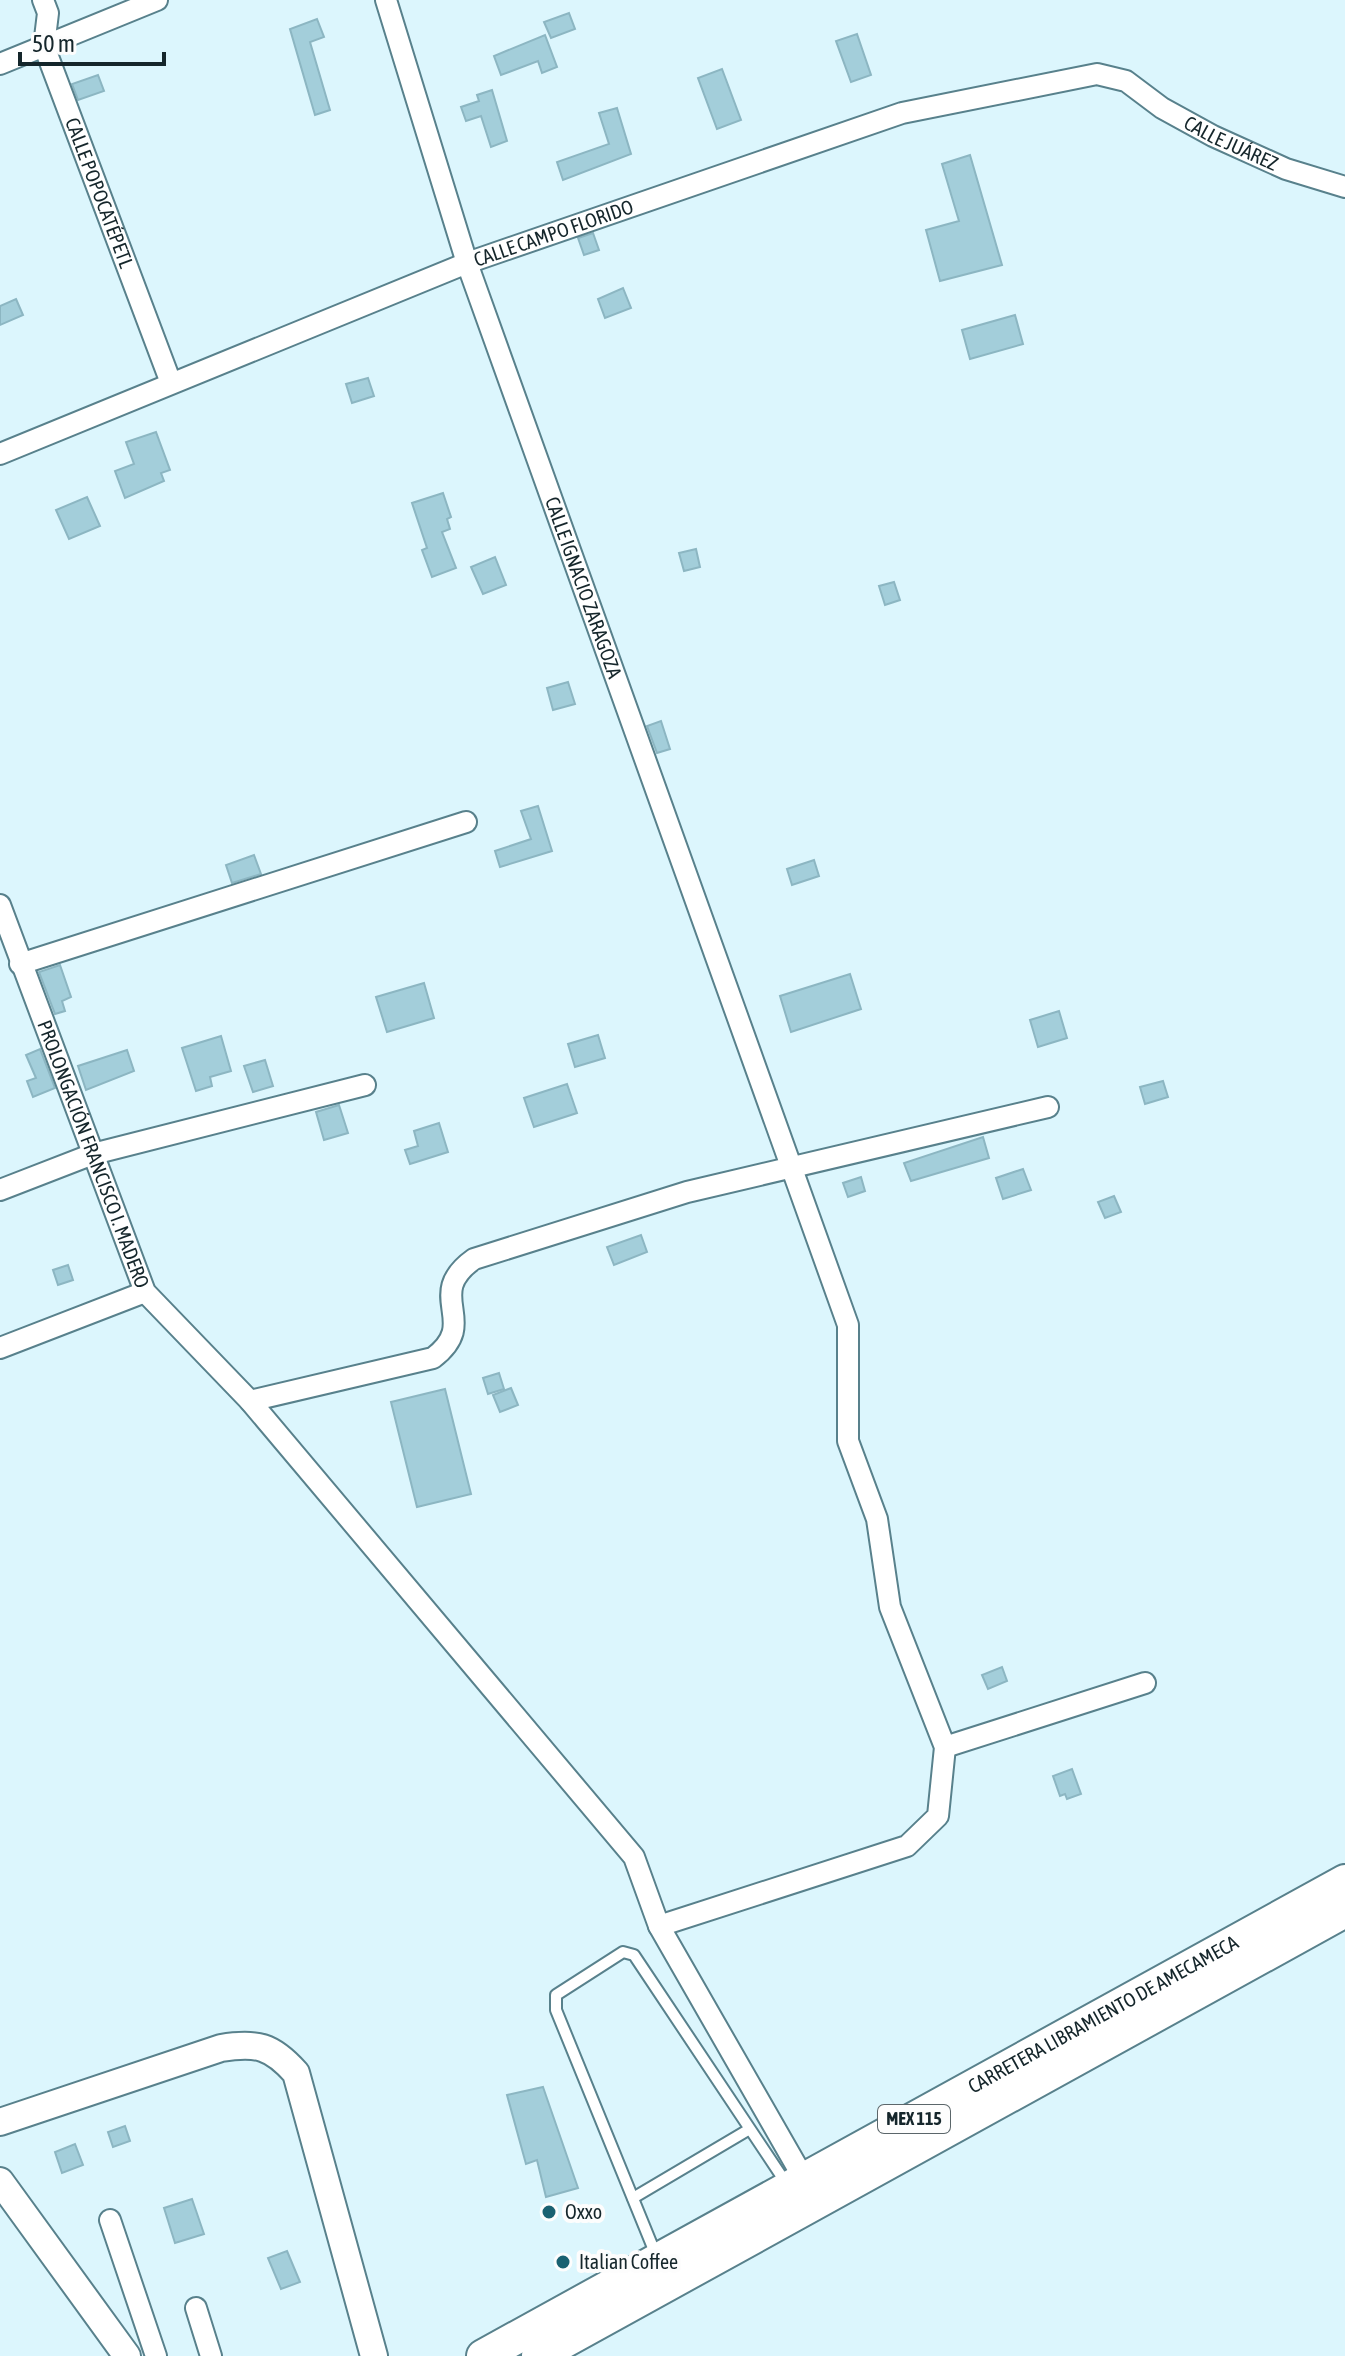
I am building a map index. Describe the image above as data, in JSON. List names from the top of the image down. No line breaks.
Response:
{"streets":{"main road":["CARRETERA LIBRAMIENTO DE AMECAMECA","MEX 115"],"street":["CALLE JUÁREZ","CALLE POPOCATÉPETL","CALLE CAMPO FLORIDO","CALLE IGNACIO ZARAGOZA","PROLONGACIÓN FRANCISCO I. MADERO"]},"crossings":[["CALLE JUÁREZ","CALLE CAMPO FLORIDO"],["CALLE POPOCATÉPETL","CALLE CAMPO FLORIDO"],["CALLE CAMPO FLORIDO","CALLE IGNACIO ZARAGOZA"],["PROLONGACIÓN FRANCISCO I. MADERO","CARRETERA LIBRAMIENTO DE AMECAMECA"]],"places":["Oxxo","Italian Coffee"],"scale_bar":"50 m"}
